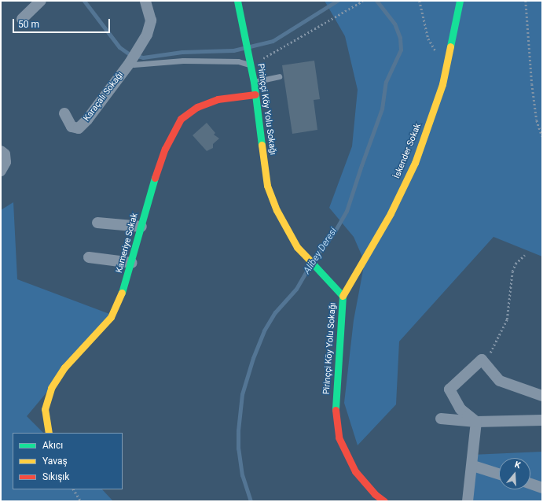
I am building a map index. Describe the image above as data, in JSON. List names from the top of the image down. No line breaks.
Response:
{"streets":{"street":["Karaçalı Sokağı","Pirinççi Köy Yolu Sokağı","İskender Sokak","Kameriye Sokak"]},"crossings":[["Pirinççi Köy Yolu Sokağı","İskender Sokak"],["Pirinççi Köy Yolu Sokağı","Kameriye Sokak"]],"water":["Alibey Deresi"],"legend":["Akıcı","Yavaş","Sıkışık"],"scale_bar":"50 m","north":"top"}
